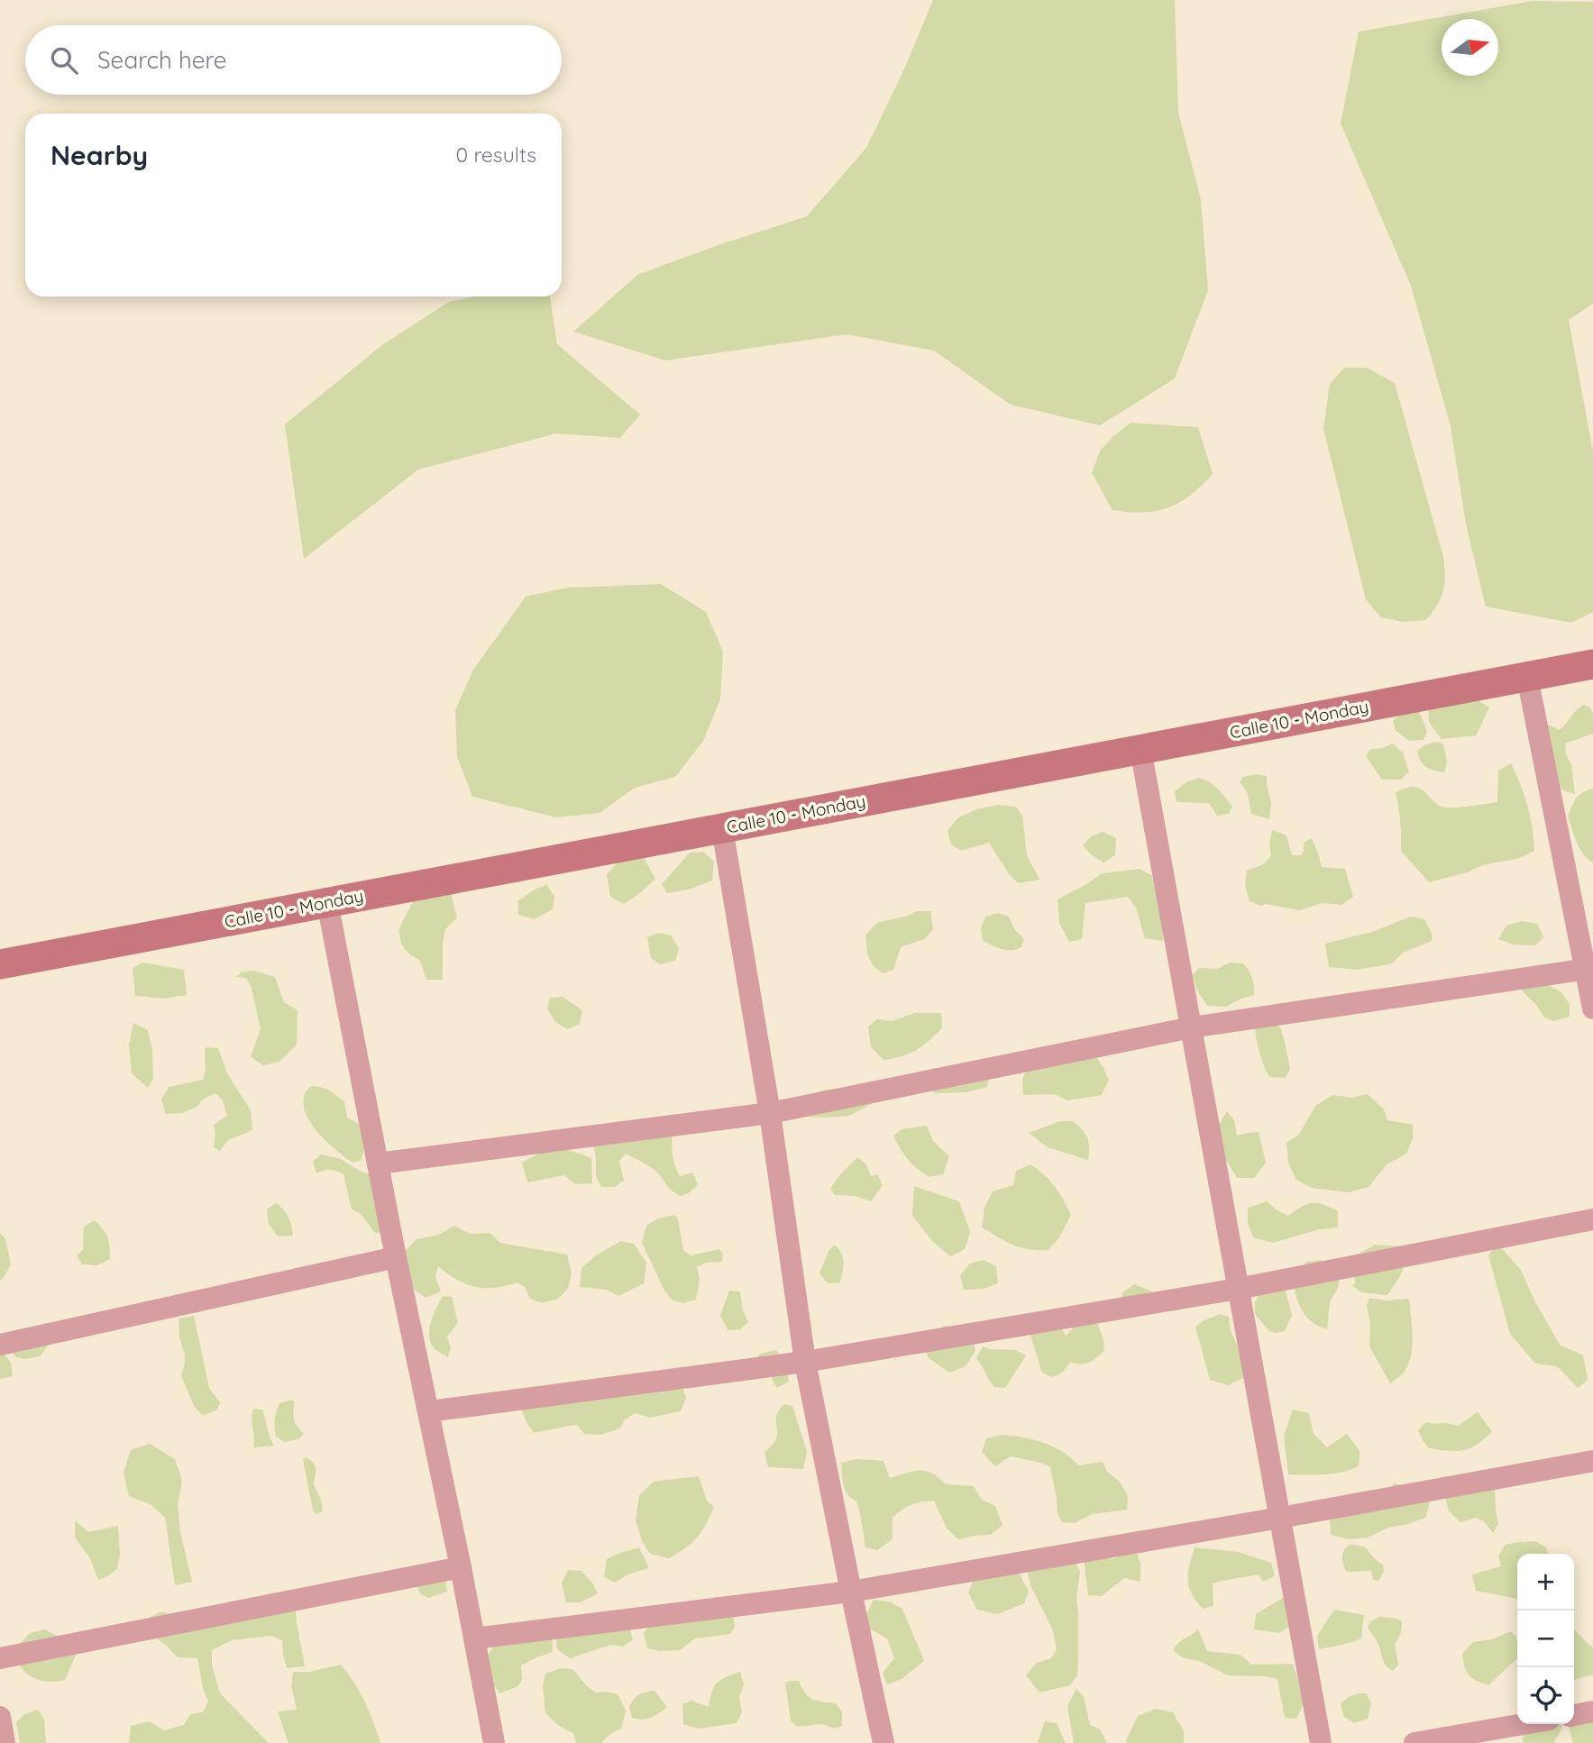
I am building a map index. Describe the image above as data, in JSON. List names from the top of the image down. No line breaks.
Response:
{"streets":{"street":["Calle 10 - Monday"]},"north":"right","page":{"search":"Search here","heading":["Nearby","0 results"],"map_buttons":["+","−"]}}
